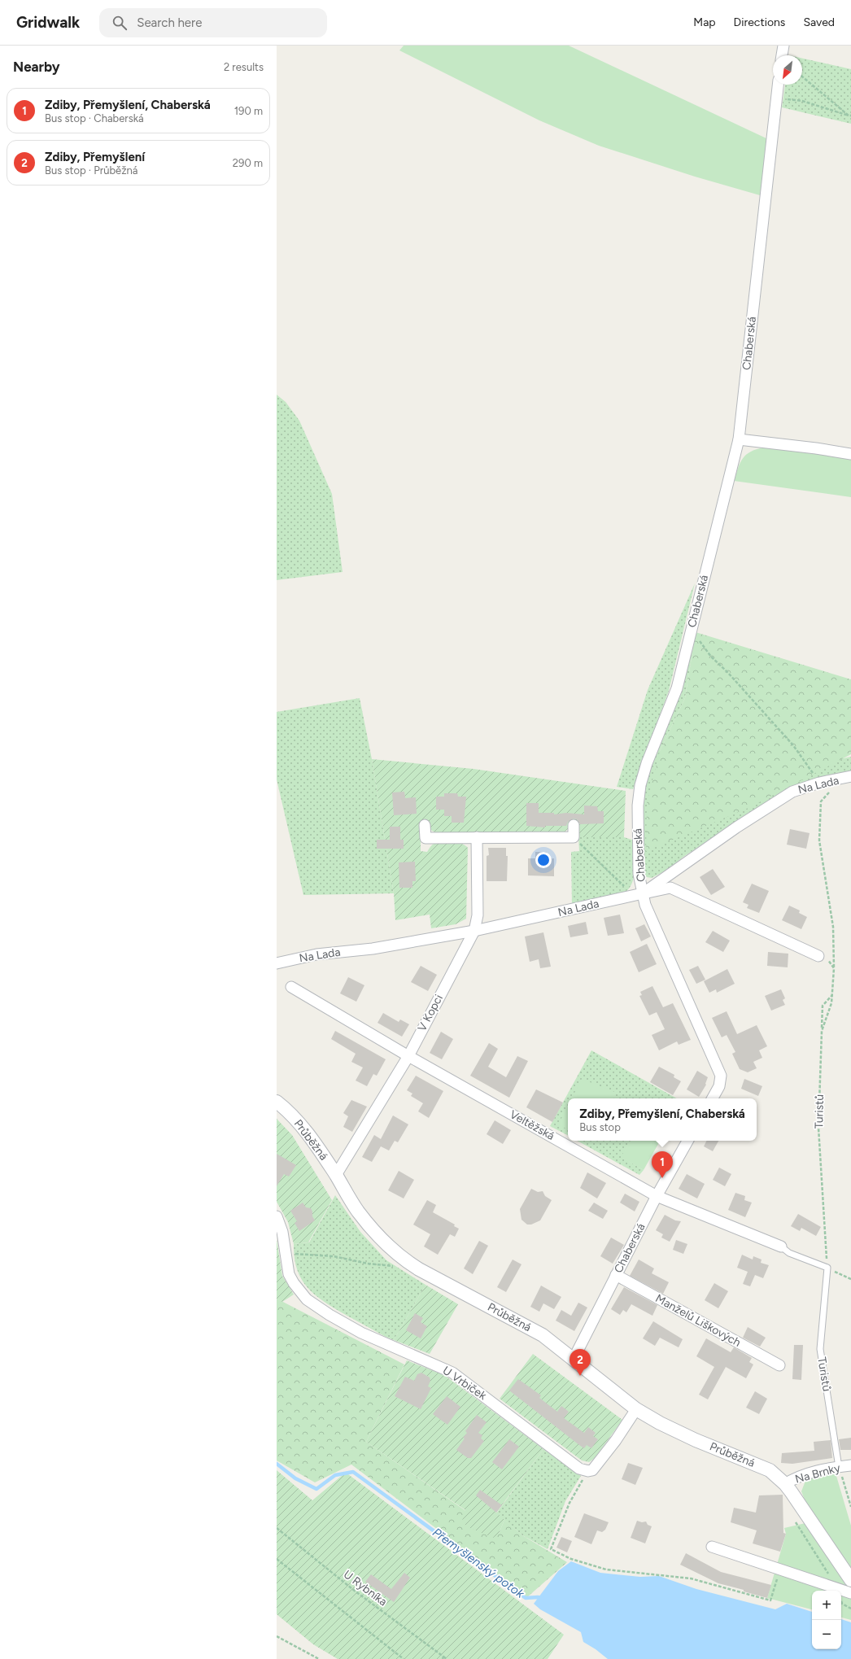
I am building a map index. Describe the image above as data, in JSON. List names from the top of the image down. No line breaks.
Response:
{"streets":{"street":["Chaberská","Na Lada","V Kopci","Veltěžská","Průběžná","Manželů Liškových","U Vrbiček","Na Brnky"],"lane":["Turistů"],"path":["U Rybníka"]},"crossings":[["Chaberská","Na Lada"],["Chaberská","Veltěžská"],["Chaberská","Průběžná"],["Chaberská","Manželů Liškových"],["Na Lada","V Kopci"],["Na Lada","Turistů"],["V Kopci","Veltěžská"],["V Kopci","Průběžná"],["Turistů","Na Brnky"],["Průběžná","Na Brnky"]],"water":["Přemyšlenský potok"],"north":"bottom left","page":{"header":"Gridwalk","search":"Search here","nav":["Map","Directions","Saved"],"heading":["Nearby","2 results"],"list":[{"mark":"1","name":"Zdiby, Přemyšlení, Chaberská","note":"Bus stop · Chaberská","value":"190 m"},{"mark":"2","name":"Zdiby, Přemyšlení","note":"Bus stop · Průběžná","value":"290 m"}],"popup":["Zdiby, Přemyšlení, Chaberská","Bus stop"],"pins":["1","2"],"map_buttons":["+","−"]}}
